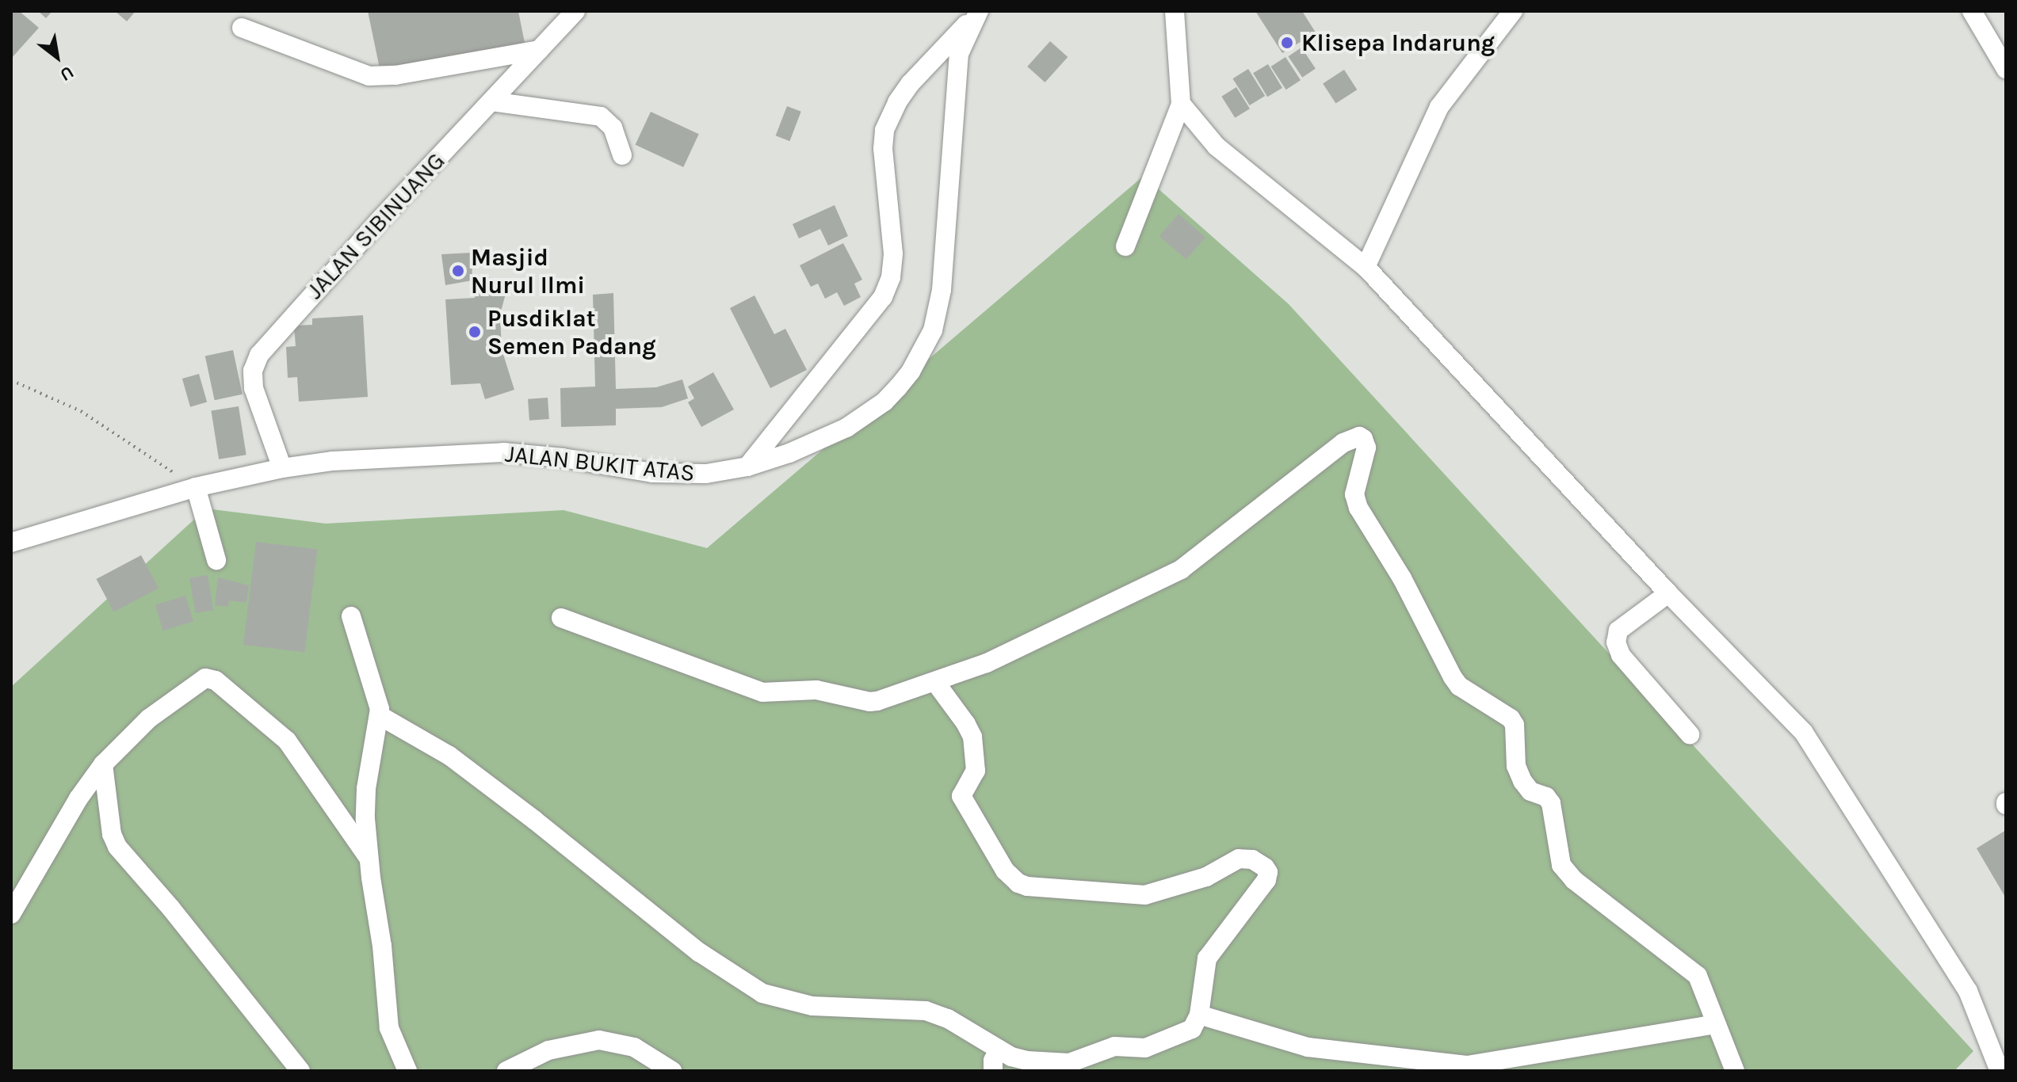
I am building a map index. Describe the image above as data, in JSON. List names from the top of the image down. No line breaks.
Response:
{"streets":{"street":["JALAN SIBINUANG","JALAN BUKIT ATAS"]},"crossings":[["JALAN SIBINUANG","JALAN BUKIT ATAS"]],"places":["Klisepa Indarung","Masjid Nurul Ilmi","Pusdiklat Semen Padang"],"north":"bottom right"}
